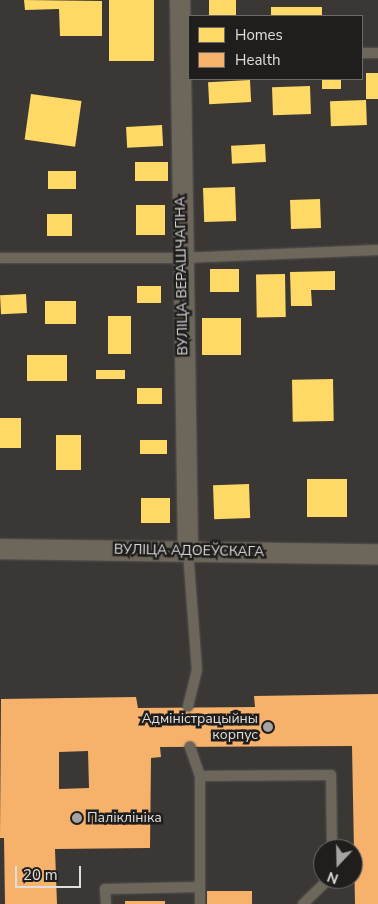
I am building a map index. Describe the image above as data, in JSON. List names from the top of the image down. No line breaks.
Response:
{"streets":{"street":["ВУЛІЦА ВЕРАШЧАГІНА","ВУЛІЦА АДОЕЎСКАГА"]},"crossings":[["ВУЛІЦА ВЕРАШЧАГІНА","ВУЛІЦА АДОЕЎСКАГА"]],"places":["Адміністрацыйны корпус","Паліклініка"],"legend":["Homes","Health"],"scale_bar":"20 m","north":"bottom"}
